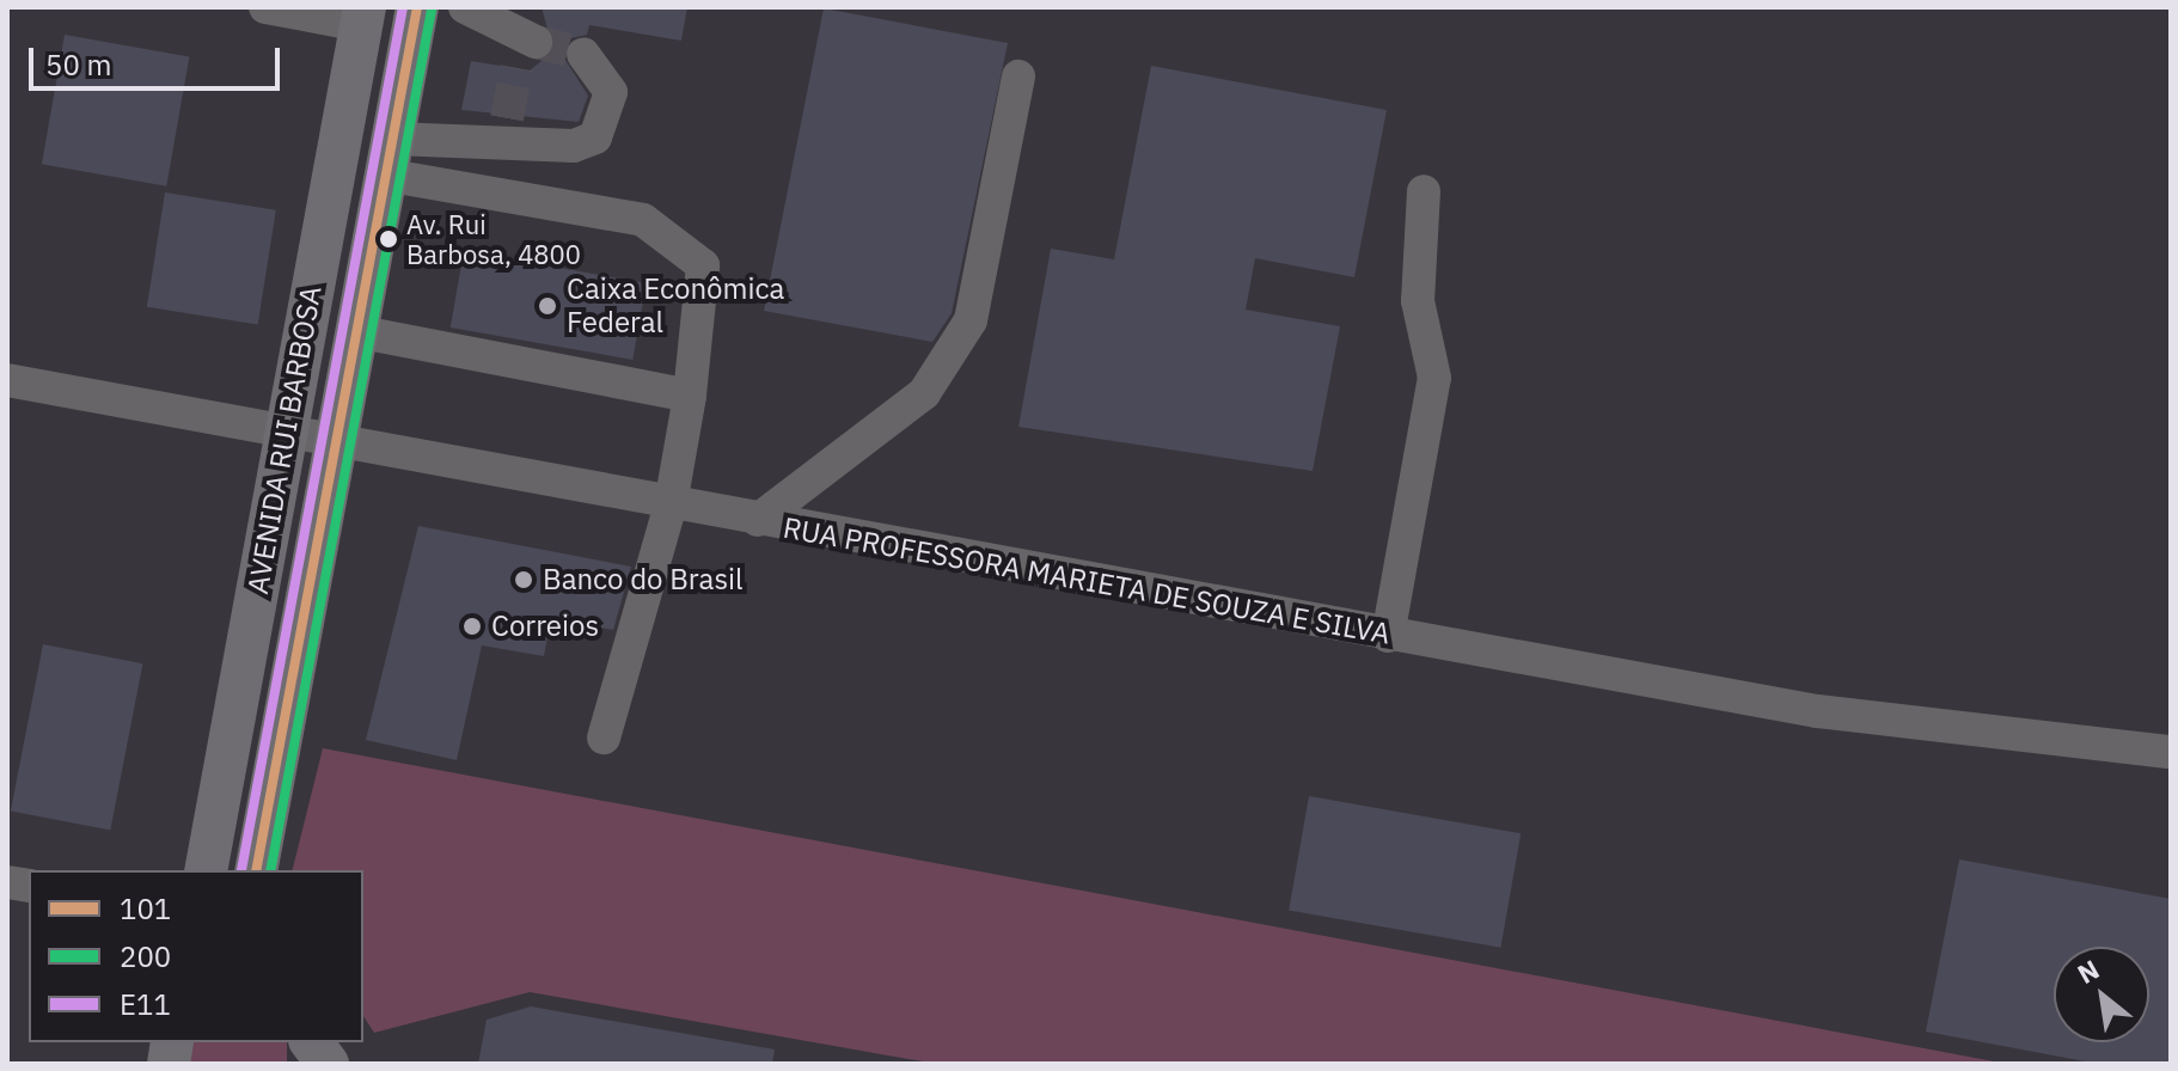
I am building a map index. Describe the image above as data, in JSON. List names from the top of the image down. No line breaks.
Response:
{"streets":{"main road":["AVENIDA RUI BARBOSA"],"street":["RUA PROFESSORA MARIETA DE SOUZA E SILVA"]},"crossings":[["AVENIDA RUI BARBOSA","RUA PROFESSORA MARIETA DE SOUZA E SILVA"]],"places":["Av. Rui Barbosa, 4800","Caixa Econômica Federal","Banco do Brasil","Correios"],"lines":["transit line 101","transit line E11","transit line 200"],"legend":["101","200","E11"],"scale_bar":"50 m","north":"top left"}
